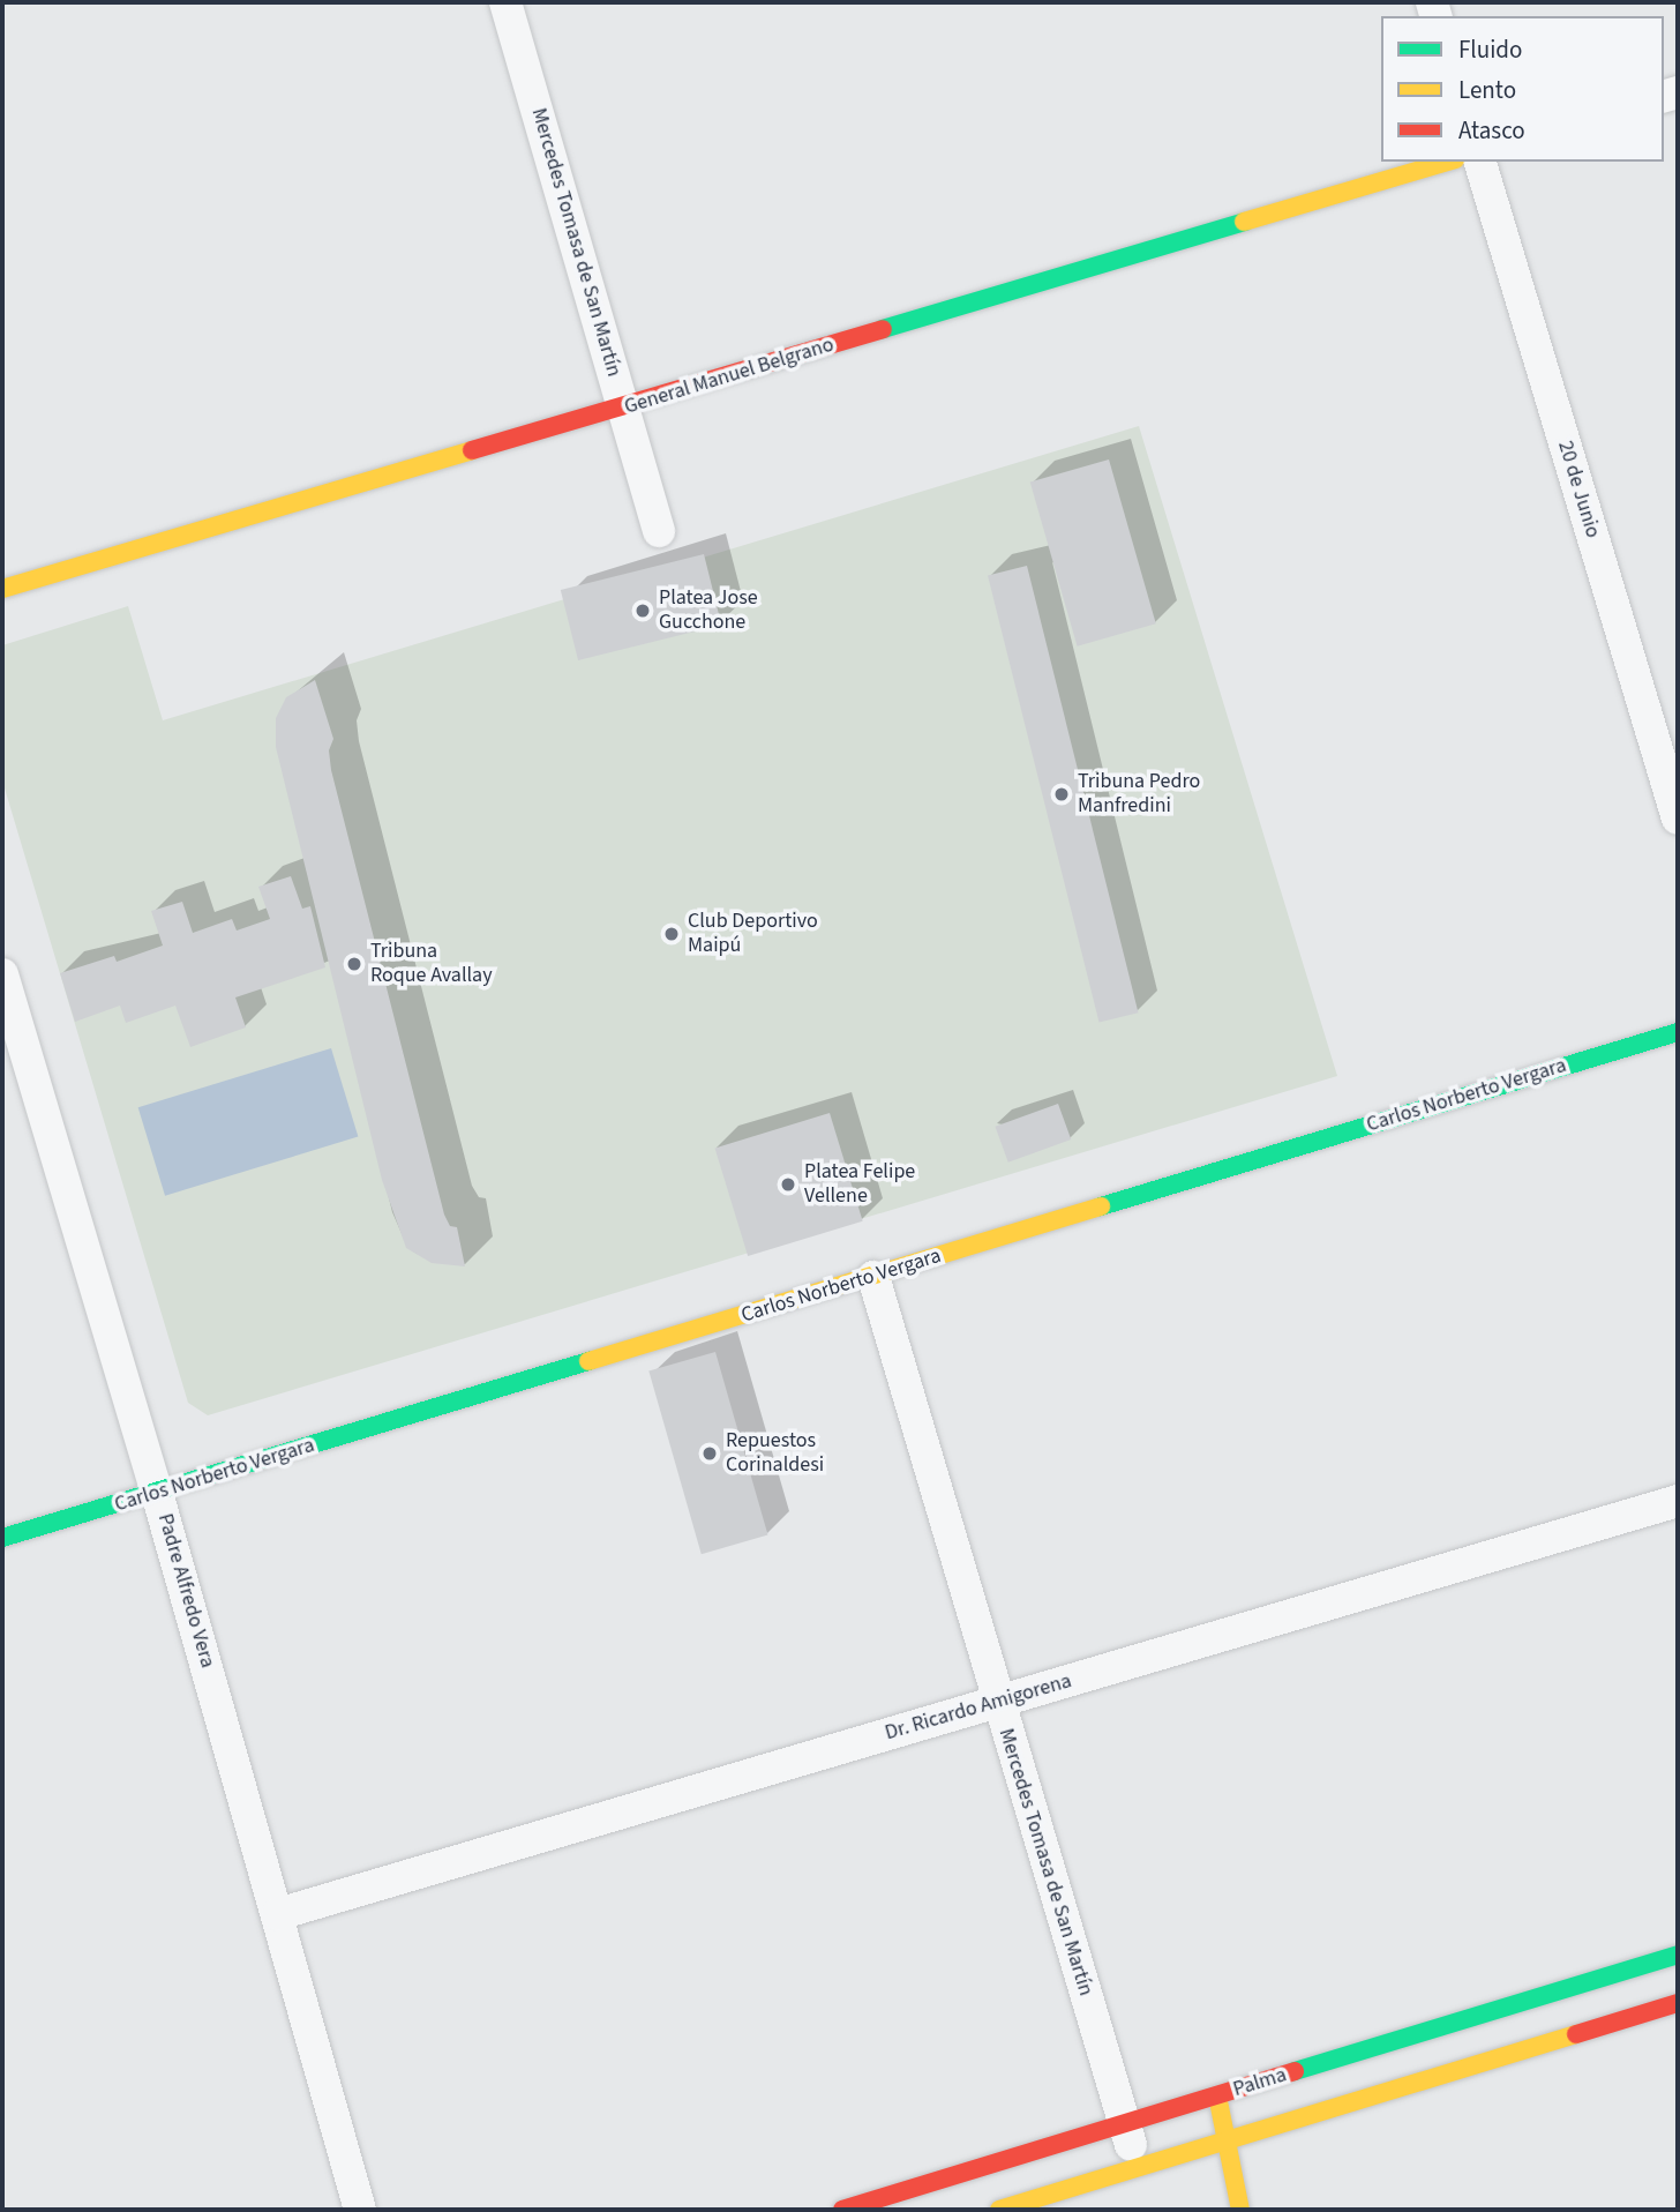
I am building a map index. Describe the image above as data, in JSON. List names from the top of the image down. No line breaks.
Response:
{"streets":{"street":["Mercedes Tomasa de San Martín","General Manuel Belgrano","20 de Junio","Carlos Norberto Vergara","Padre Alfredo Vera","Dr. Ricardo Amigorena","Palma"]},"crossings":[["Mercedes Tomasa de San Martín","General Manuel Belgrano"],["Mercedes Tomasa de San Martín","Carlos Norberto Vergara"],["Mercedes Tomasa de San Martín","Dr. Ricardo Amigorena"],["Mercedes Tomasa de San Martín","Palma"],["Carlos Norberto Vergara","Padre Alfredo Vera"],["Padre Alfredo Vera","Dr. Ricardo Amigorena"]],"places":["Platea Jose Gucchone","Tribuna Pedro Manfredini","Club Deportivo Maipú","Tribuna Roque Avallay","Platea Felipe Vellene","Repuestos Corinaldesi"],"legend":["Fluido","Lento","Atasco"]}
